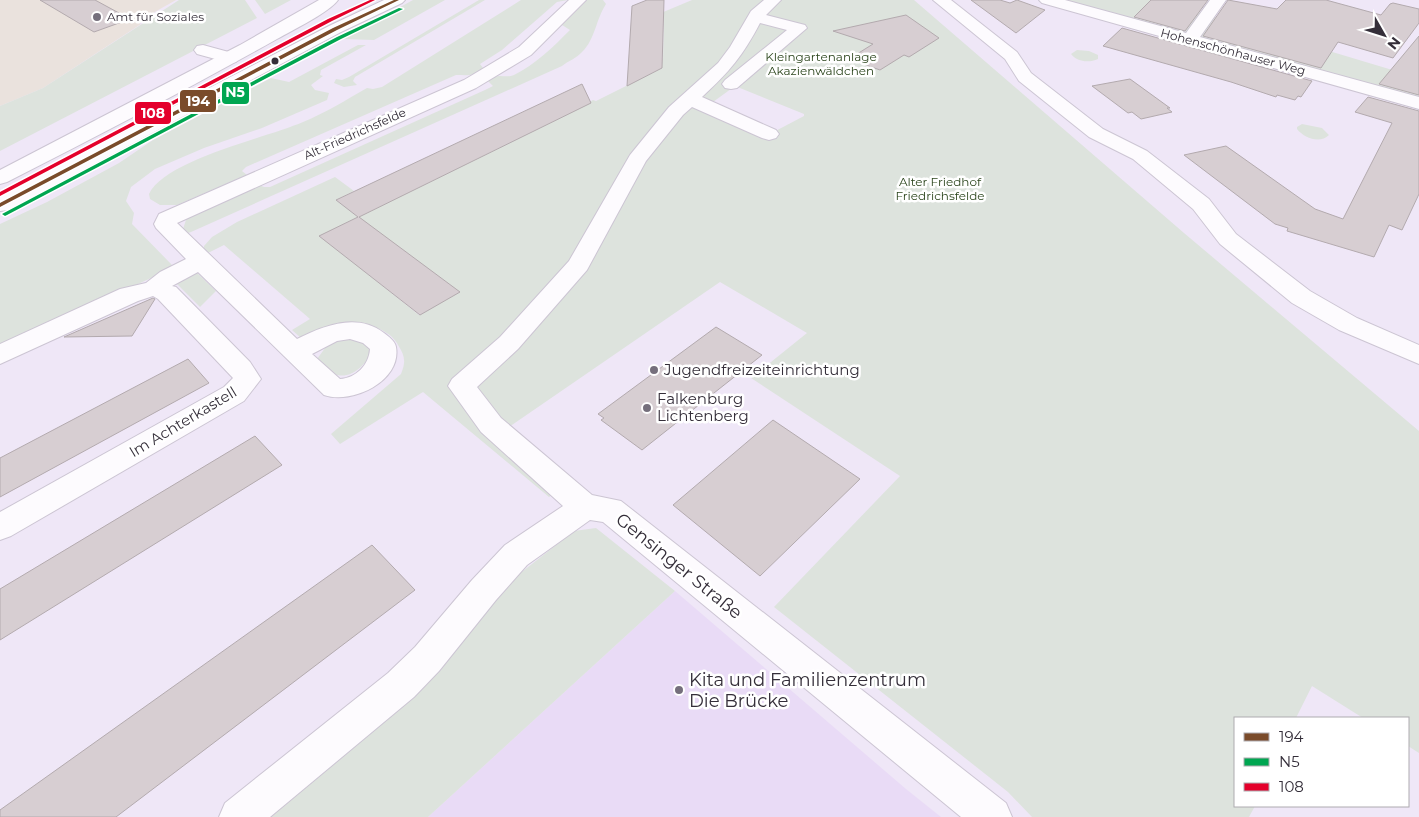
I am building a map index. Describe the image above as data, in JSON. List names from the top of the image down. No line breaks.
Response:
{"streets":{"street":["Hohenschönhauser Weg","Alt-Friedrichsfelde","Im Achterkastell","Gensinger Straße"]},"parks":["Kleingartenanlage Akazienwäldchen","Alter Friedhof Friedrichsfelde"],"places":["Amt für Soziales","Jugendfreizeiteinrichtung","Falkenburg Lichtenberg","Kita und Familienzentrum Die Brücke"],"lines":["transit line 194","transit line 108","transit line N5"],"legend":["194","N5","108"],"north":"bottom right"}
